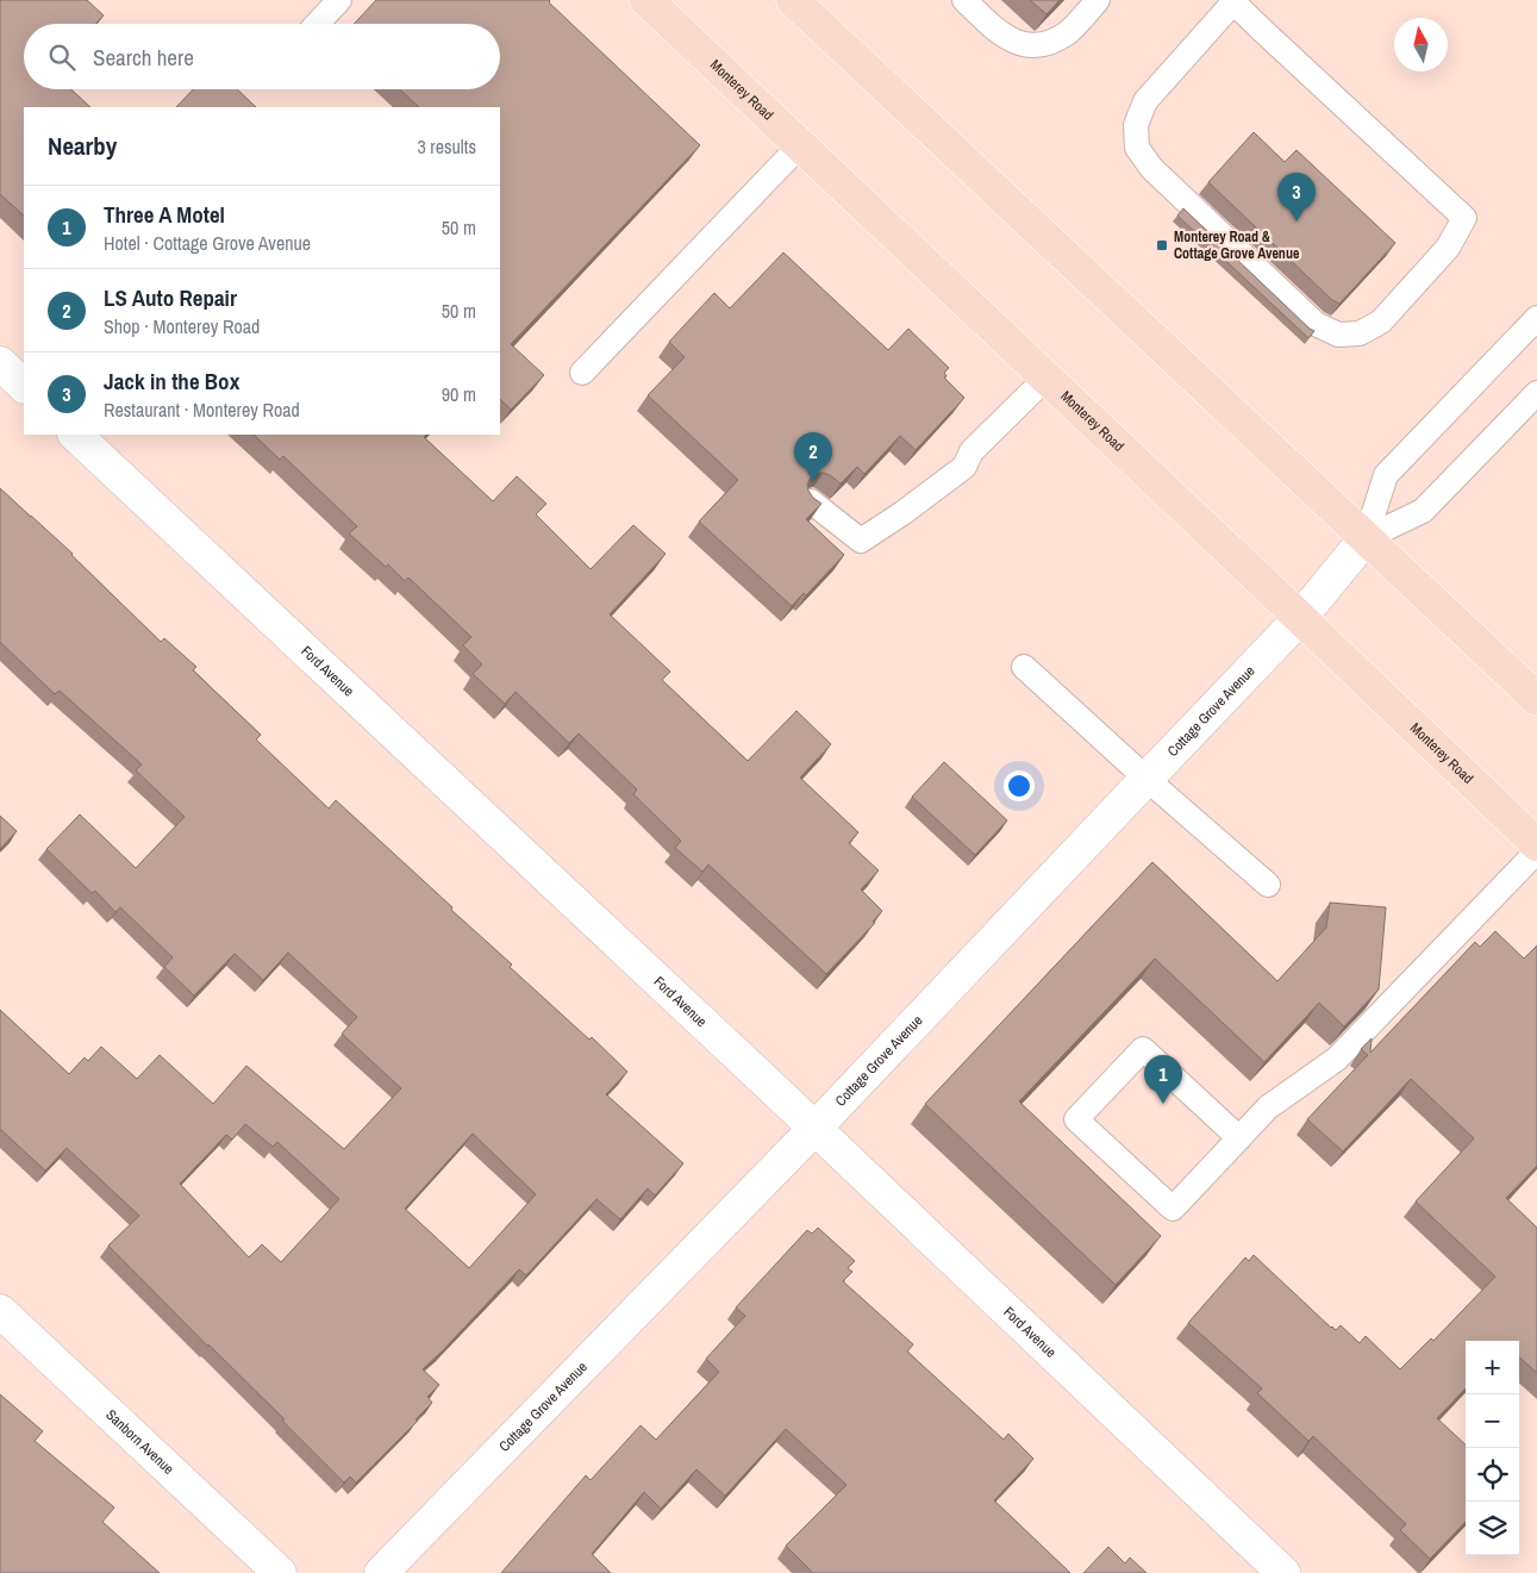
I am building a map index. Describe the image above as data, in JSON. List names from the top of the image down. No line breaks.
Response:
{"streets":{"main road":["Monterey Road"],"street":["Ford Avenue","Cottage Grove Avenue","Sanborn Avenue"]},"crossings":[["Monterey Road","Cottage Grove Avenue"],["Ford Avenue","Cottage Grove Avenue"]],"places":{"transit":["Monterey Road & Cottage Grove Avenue"]},"north":"top","page":{"search":"Search here","heading":["Nearby","3 results"],"pins":["3","2","1"],"list":[{"mark":"1","name":"Three A Motel","note":"Hotel · Cottage Grove Avenue","value":"50 m"},{"mark":"2","name":"LS Auto Repair","note":"Shop · Monterey Road","value":"50 m"},{"mark":"3","name":"Jack in the Box","note":"Restaurant · Monterey Road","value":"90 m"}],"map_buttons":["+","−"]}}
